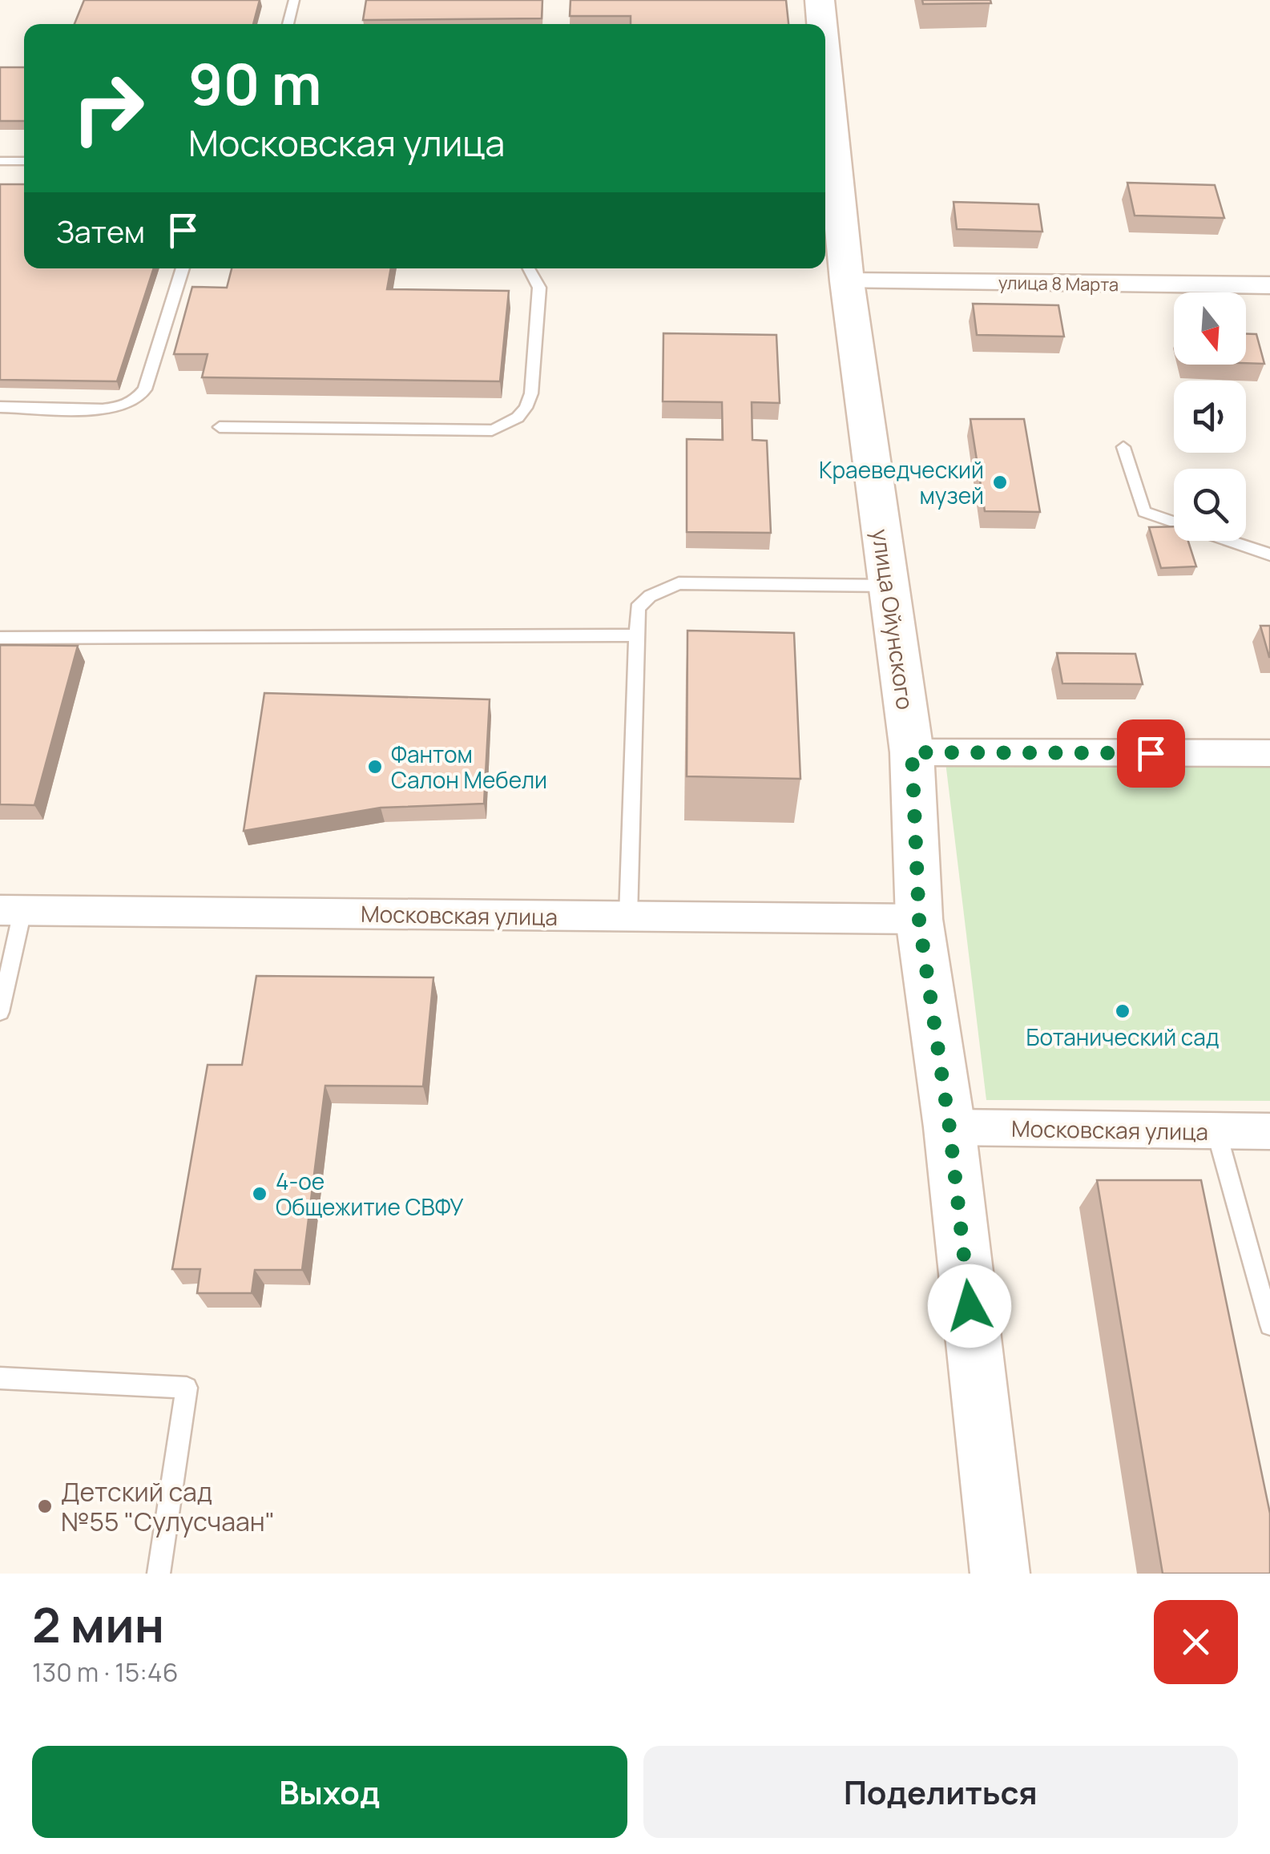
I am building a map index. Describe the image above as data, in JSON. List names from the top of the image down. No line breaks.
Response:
{"streets":{"main road":["улица Ойунского"],"street":["улица 8 Марта","Московская улица"]},"crossings":[["улица 8 Марта","улица Ойунского"],["улица Ойунского","Московская улица"]],"places":["Краеведческий музей","Фантом Салон Мебели","Ботанический сад","4-ое Общежитие СВФУ","Детский сад №55 \"Сулусчаан\""],"north":"bottom","page":{"turn":["90 m","Московская улица"],"then":"Затем","heading":["2 мин","130 m · 15:46"],"buttons":["Выход","Поделиться"]}}
